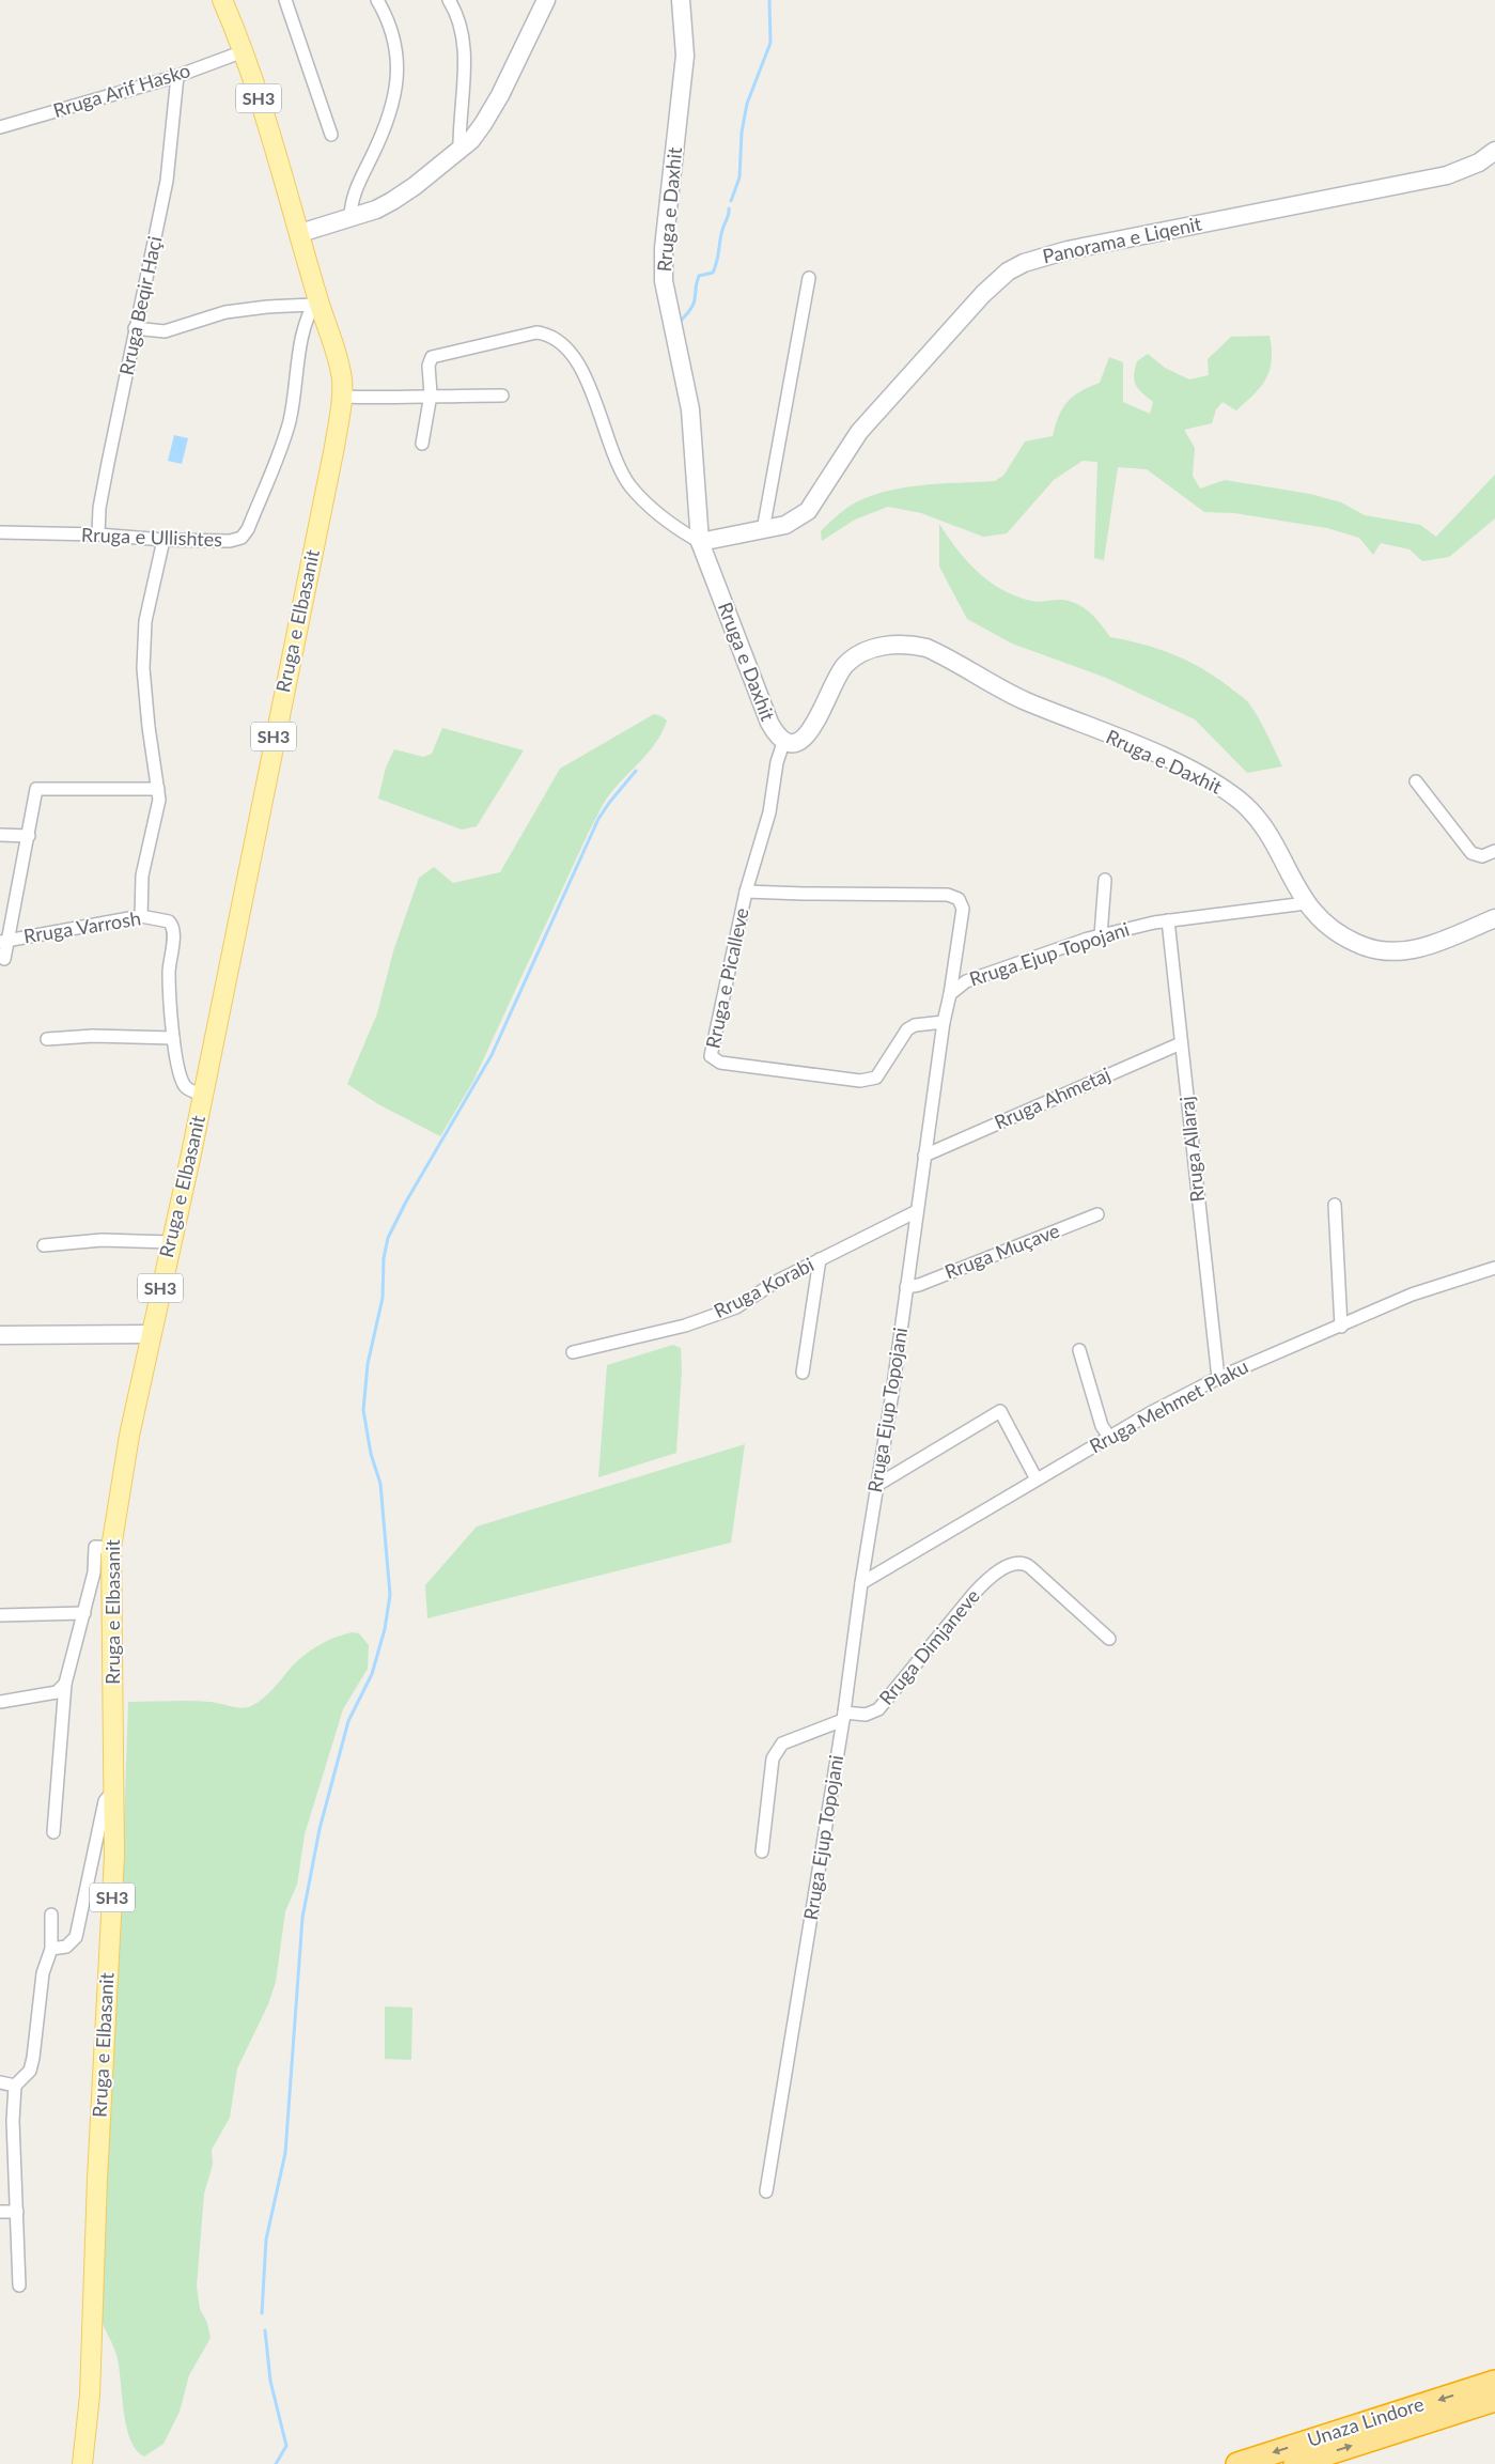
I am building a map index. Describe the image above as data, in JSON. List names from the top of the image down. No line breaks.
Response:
{"streets":{"highway":["Unaza Lindore"],"main road":["SH3","Rruga e Elbasanit"],"street":["Rruga Arif Hasko","Rruga e Daxhit","Panorama e Liqenit","Rruga Beqir Haçi","Rruga e Ullishtes","Rruga Varrosh","Rruga Ejup Topojani","Rruga e Picalleve","Rruga Ahmetaj","Rruga Allaraj","Rruga Muçave","Rruga Korabi","Rruga Mehmet Plaku","Rruga Dimjaneve"]},"crossings":[["Rruga Arif Hasko","Rruga Beqir Haçi"],["Rruga Arif Hasko","Rruga e Elbasanit"],["Rruga e Daxhit","Panorama e Liqenit"],["Rruga e Daxhit","Rruga Ejup Topojani"],["Rruga e Daxhit","Rruga e Picalleve"],["Rruga Beqir Haçi","Rruga e Ullishtes"],["Rruga e Ullishtes","Rruga e Elbasanit"],["Rruga e Elbasanit","Rruga Varrosh"],["Rruga Ejup Topojani","Rruga e Picalleve"],["Rruga Ejup Topojani","Rruga Ahmetaj"],["Rruga Ejup Topojani","Rruga Allaraj"],["Rruga Ejup Topojani","Rruga Muçave"],["Rruga Ejup Topojani","Rruga Korabi"],["Rruga Ejup Topojani","Rruga Mehmet Plaku"],["Rruga Ejup Topojani","Rruga Dimjaneve"],["Rruga Ahmetaj","Rruga Allaraj"],["Rruga Allaraj","Rruga Mehmet Plaku"]]}
